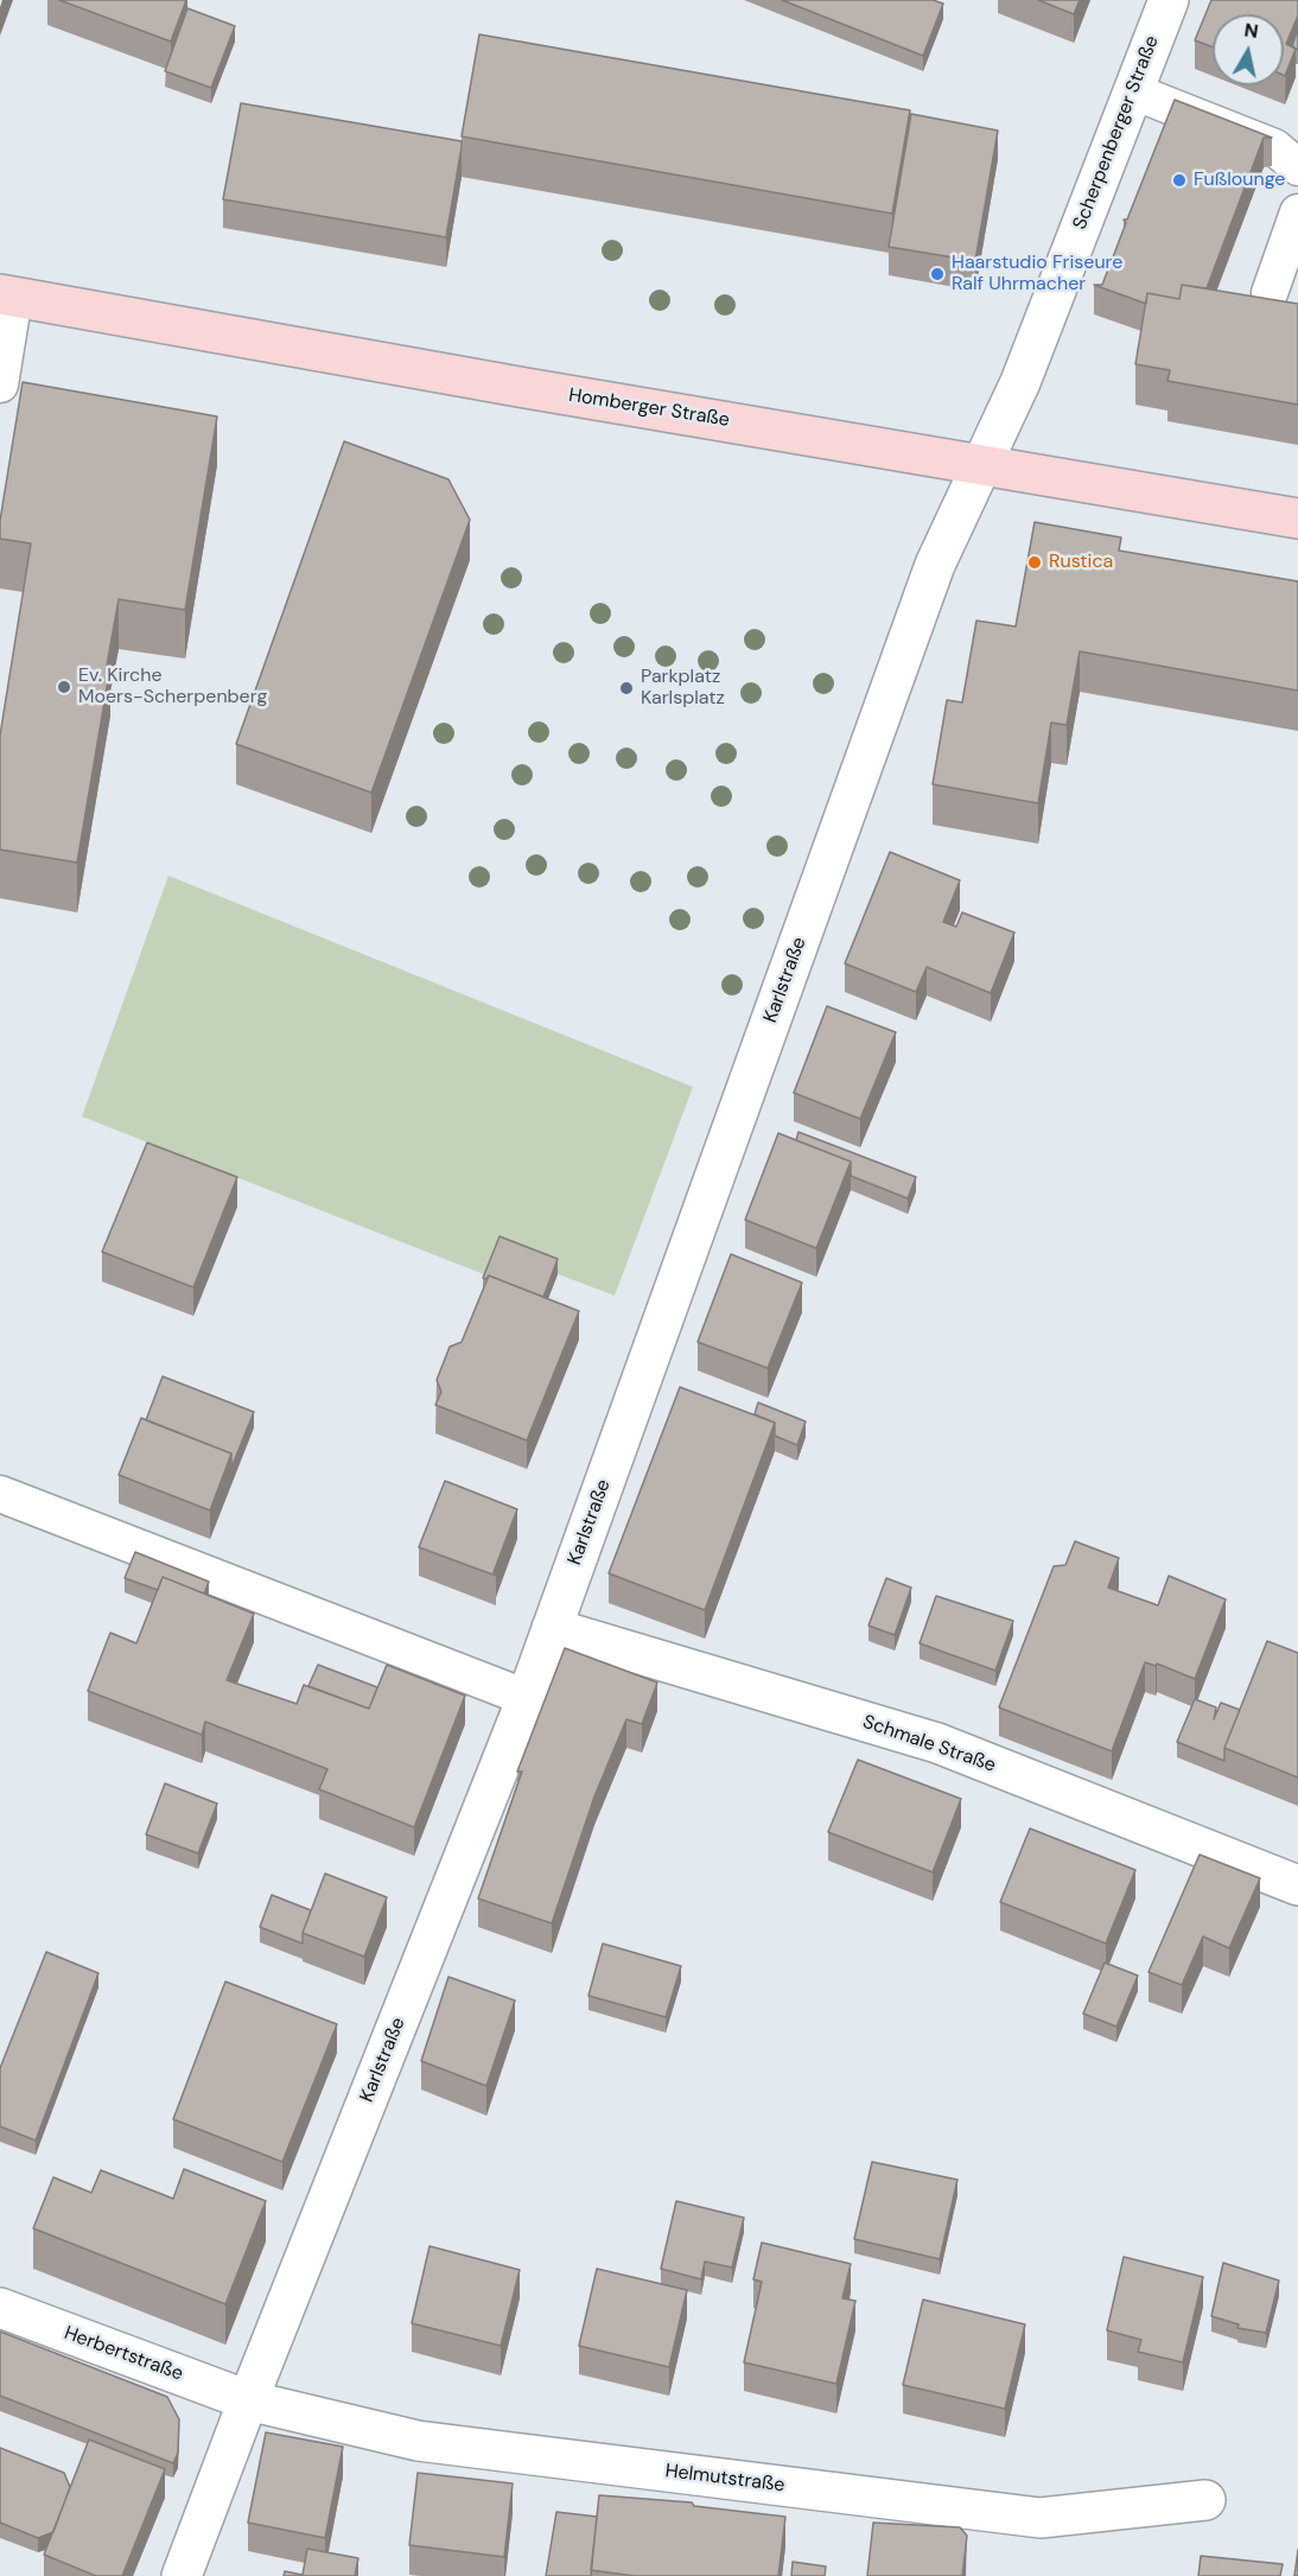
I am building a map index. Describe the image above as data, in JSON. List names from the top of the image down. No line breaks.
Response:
{"streets":{"main road":["Homberger Straße"],"street":["Scherpenberger Straße","Karlstraße","Schmale Straße","Herbertstraße","Helmutstraße"]},"crossings":[["Scherpenberger Straße","Homberger Straße"],["Scherpenberger Straße","Karlstraße"],["Homberger Straße","Karlstraße"],["Karlstraße","Schmale Straße"],["Karlstraße","Herbertstraße"],["Karlstraße","Helmutstraße"],["Herbertstraße","Helmutstraße"]],"places":["Fußlounge","Haarstudio Friseure Ralf Uhrmacher","Rustica","Ev. Kirche Moers-Scherpenberg","Parkplatz Karlsplatz"],"north":"top"}
